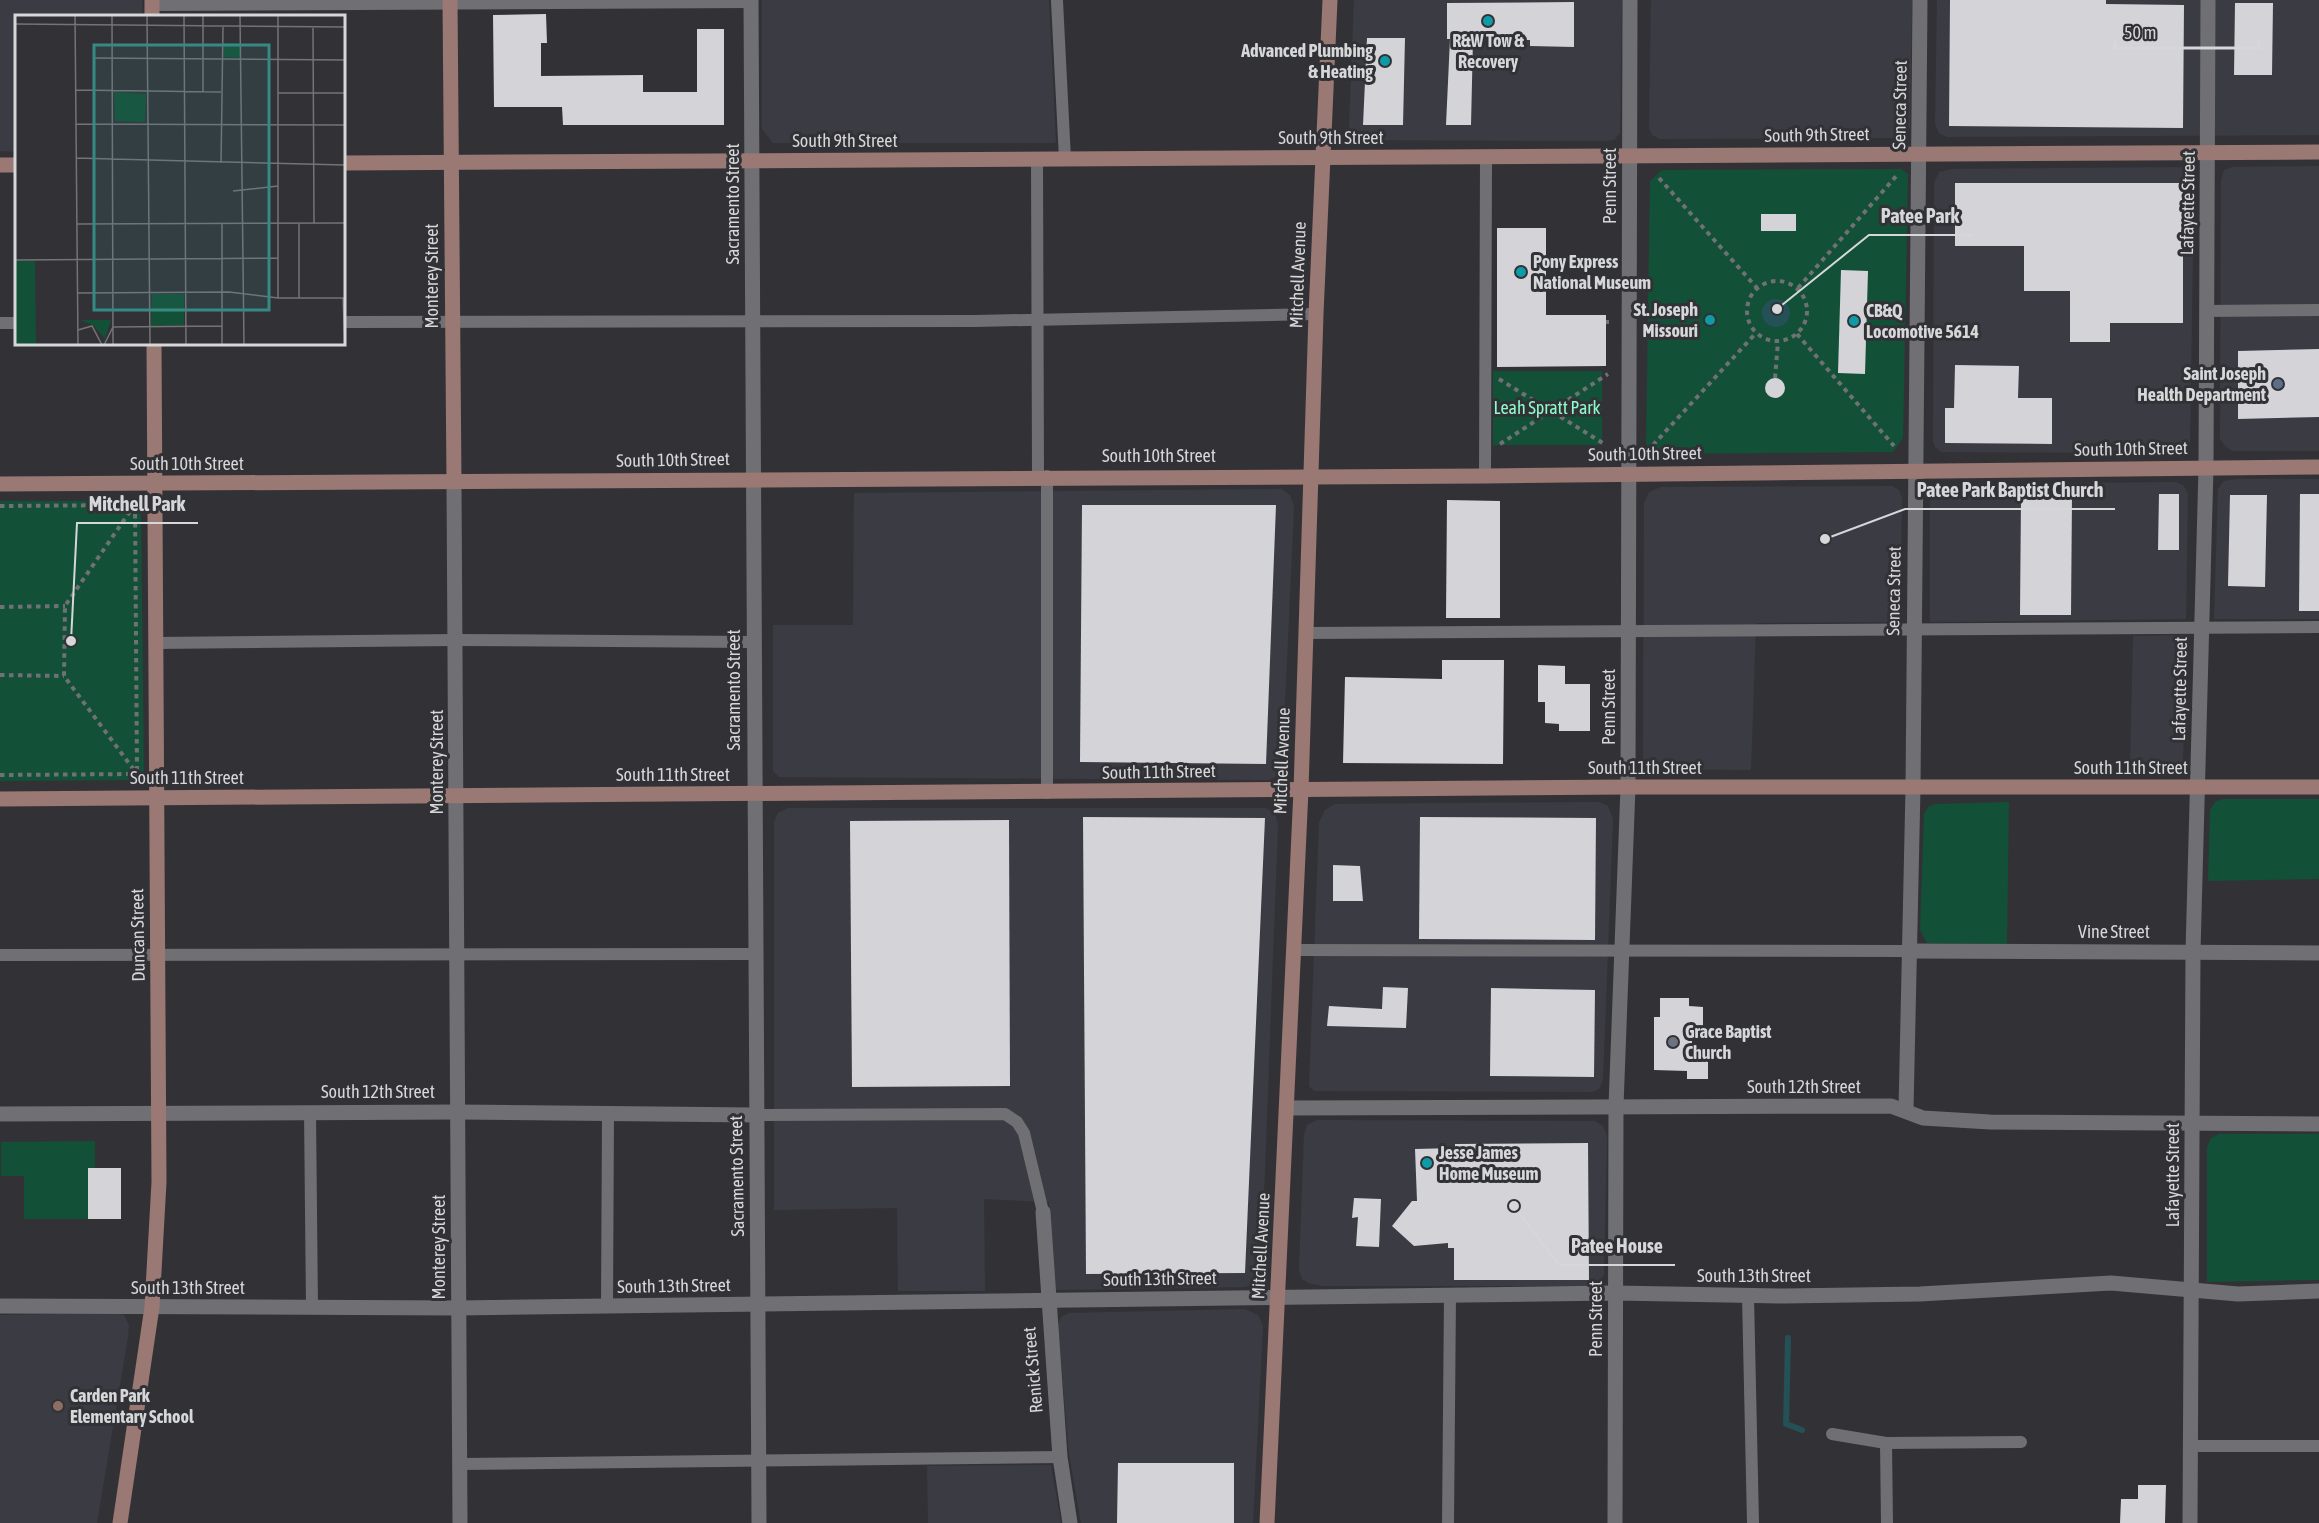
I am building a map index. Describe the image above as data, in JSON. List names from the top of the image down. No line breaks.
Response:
{"streets":{"main road":["South 9th Street","Mitchell Avenue","Monterey Street","South 10th Street","South 11th Street","Duncan Street"],"street":["Seneca Street","Penn Street","Lafayette Street","Sacramento Street","Vine Street","South 12th Street","South 13th Street","Renick Street"]},"crossings":[["Seneca Street","South 9th Street"],["Seneca Street","South 10th Street"],["Seneca Street","South 11th Street"],["Seneca Street","Vine Street"],["Seneca Street","South 12th Street"],["South 9th Street","Penn Street"],["South 9th Street","Lafayette Street"],["South 9th Street","Sacramento Street"],["South 9th Street","Mitchell Avenue"],["South 9th Street","Monterey Street"],["Penn Street","South 10th Street"],["Penn Street","South 11th Street"],["Penn Street","South 12th Street"],["Penn Street","South 13th Street"],["Lafayette Street","South 10th Street"],["Lafayette Street","South 11th Street"],["Lafayette Street","Vine Street"],["Lafayette Street","South 12th Street"],["Lafayette Street","South 13th Street"],["Sacramento Street","South 10th Street"],["Sacramento Street","South 11th Street"],["Sacramento Street","South 12th Street"],["Sacramento Street","South 13th Street"],["Mitchell Avenue","South 10th Street"],["Mitchell Avenue","South 11th Street"],["Mitchell Avenue","South 12th Street"],["Mitchell Avenue","South 13th Street"],["Monterey Street","South 10th Street"],["Monterey Street","South 11th Street"],["Monterey Street","South 12th Street"],["Monterey Street","South 13th Street"],["South 10th Street","Duncan Street"],["South 11th Street","Duncan Street"],["Duncan Street","South 12th Street"],["Duncan Street","South 13th Street"],["South 13th Street","Renick Street"]],"parks":["Leah Spratt Park"],"places":["R&W Tow & Recovery","Advanced Plumbing & Heating","Pony Express National Museum","Patee Park","St. Joseph Missouri","CB&Q Locomotive 5614","Saint Joseph Health Department","Patee Park Baptist Church","Mitchell Park","Grace Baptist Church","Jesse James Home Museum","Patee House","Carden Park Elementary School"],"scale_bar":"50 m"}
